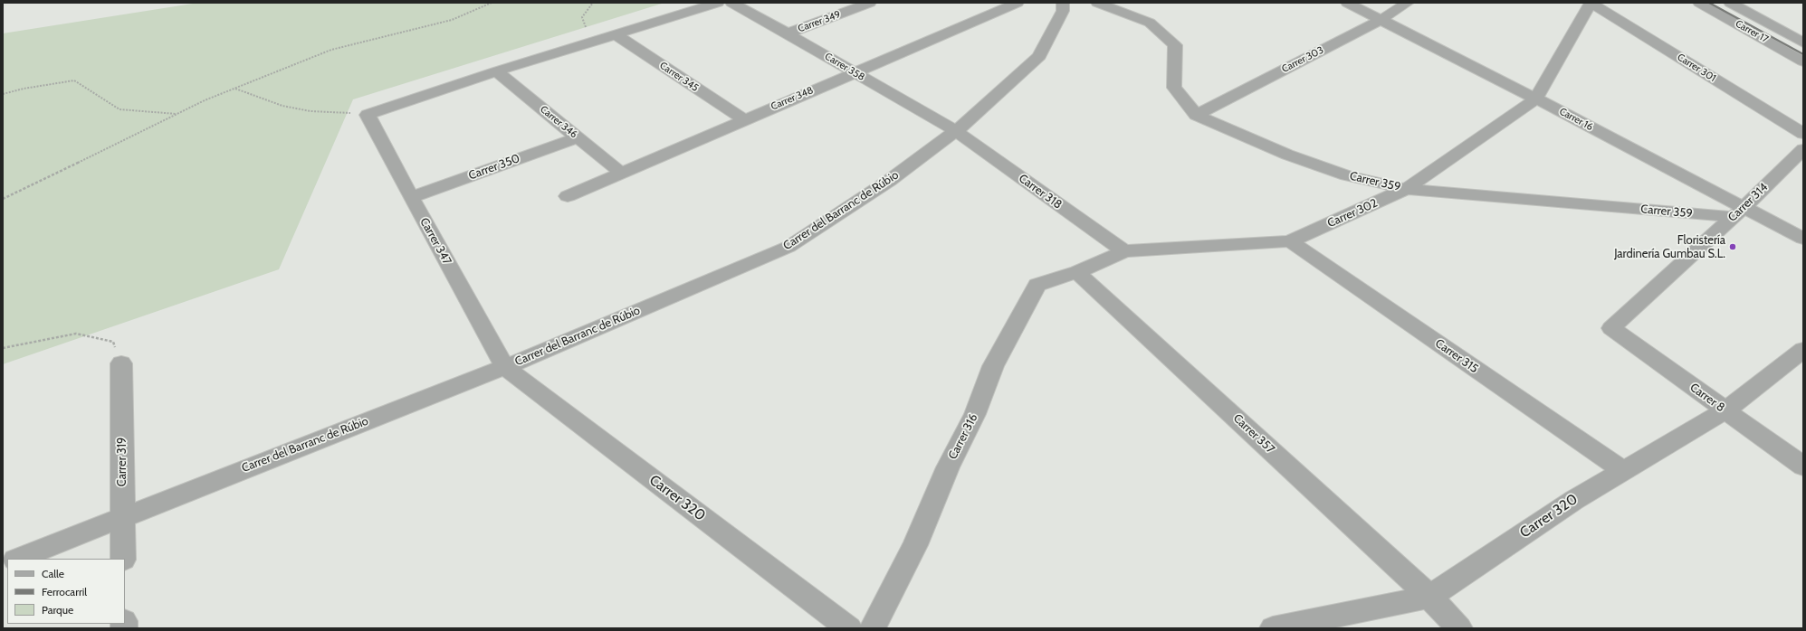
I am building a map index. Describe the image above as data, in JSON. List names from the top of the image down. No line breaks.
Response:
{"streets":{"street":["Carrer 349","Carrer 17","Carrer 303","Carrer 358","Carrer 301","Carrer 345","Carrer 348","Carrer 16","Carrer 346","Carrer 350","Carrer 359","Carrer 318","Carrer 314","Carrer del Barranc de Rúbio","Carrer 302","Carrer 347","Carrer 315","Carrer 8","Carrer 357","Carrer 316","Carrer 319","Carrer 320"]},"crossings":[["Carrer 349","Carrer 358"],["Carrer 303","Carrer 16"],["Carrer 303","Carrer 359"],["Carrer 358","Carrer 348"],["Carrer 358","Carrer 318"],["Carrer 358","Carrer del Barranc de Rúbio"],["Carrer 301","Carrer 302"],["Carrer 345","Carrer 348"],["Carrer 348","Carrer 346"],["Carrer 16","Carrer 359"],["Carrer 16","Carrer 314"],["Carrer 16","Carrer 302"],["Carrer 346","Carrer 350"],["Carrer 350","Carrer 347"],["Carrer 359","Carrer 314"],["Carrer 359","Carrer 302"],["Carrer 318","Carrer del Barranc de Rúbio"],["Carrer 318","Carrer 302"],["Carrer 314","Carrer 8"],["Carrer del Barranc de Rúbio","Carrer 347"],["Carrer del Barranc de Rúbio","Carrer 319"],["Carrer del Barranc de Rúbio","Carrer 320"],["Carrer 302","Carrer 315"],["Carrer 302","Carrer 357"],["Carrer 302","Carrer 316"],["Carrer 347","Carrer 320"],["Carrer 315","Carrer 320"],["Carrer 8","Carrer 320"],["Carrer 357","Carrer 316"],["Carrer 357","Carrer 320"]],"places":["Floristería Jardinería Gumbau S.L."],"legend":["Calle","Ferrocarril","Parque"]}
